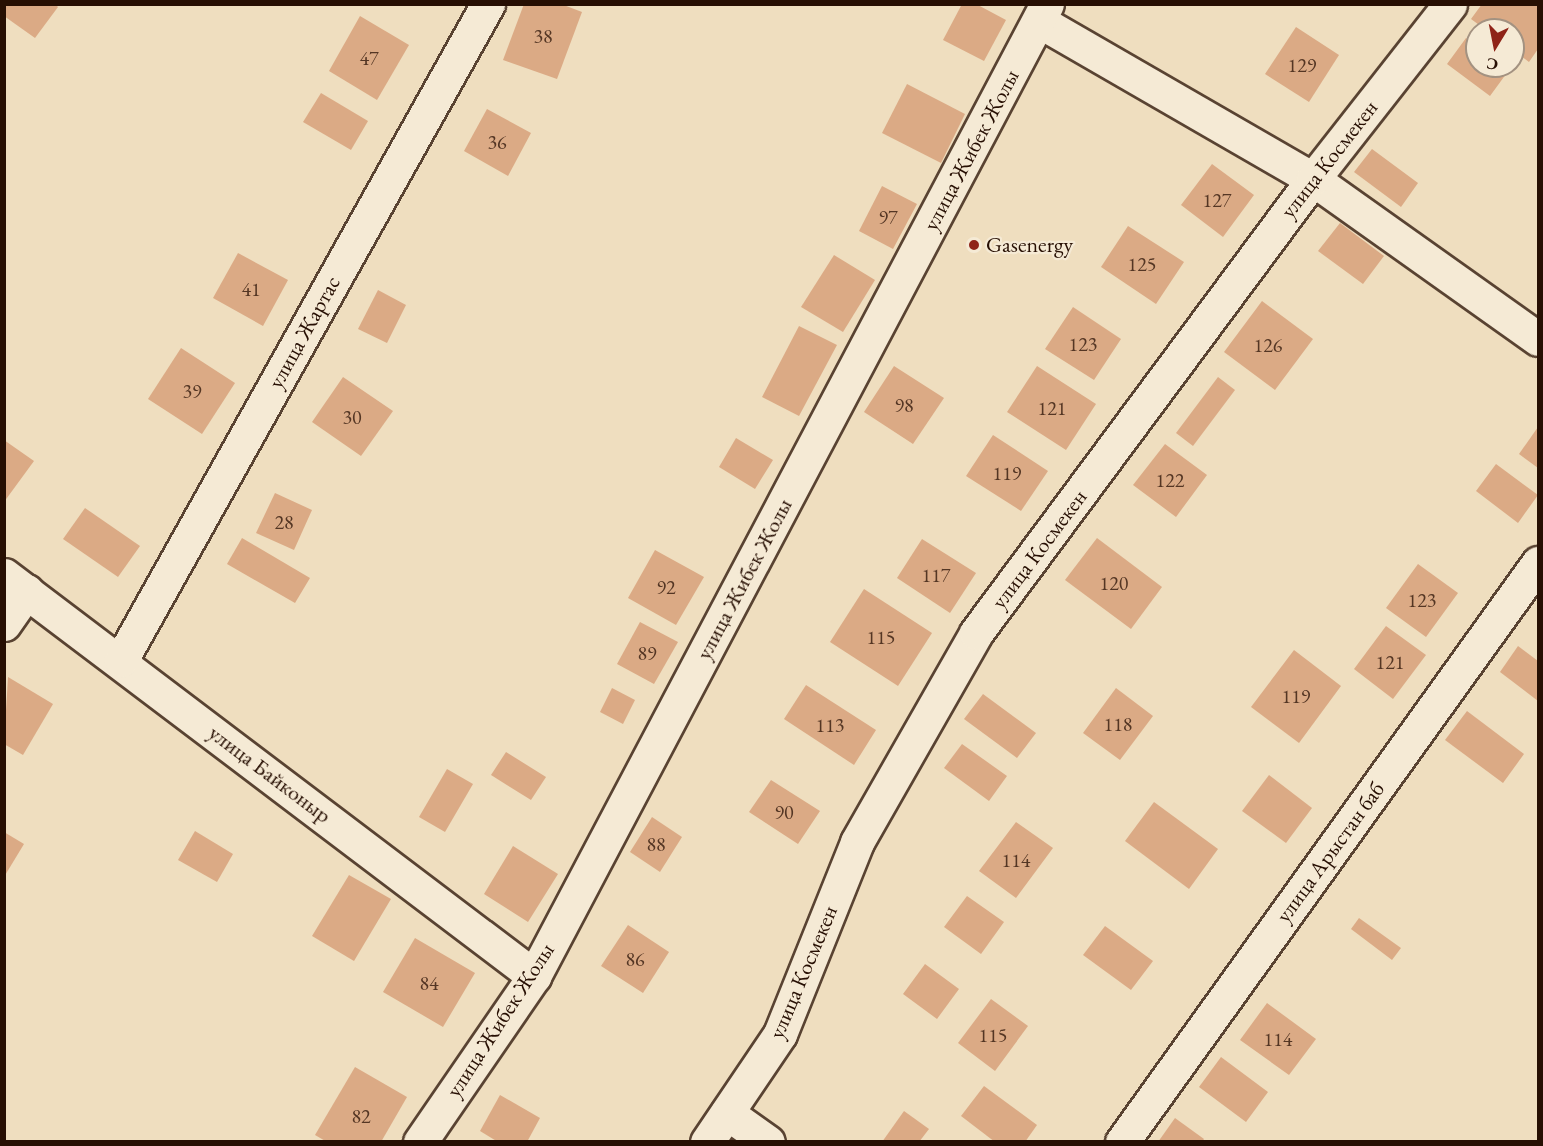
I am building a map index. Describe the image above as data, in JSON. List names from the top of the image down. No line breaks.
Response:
{"streets":{"street":["улица Жибек Жолы","улица Космекен","улица Жартас","улица Байконыр","улица Арыстан баб"]},"crossings":[["улица Жибек Жолы","улица Байконыр"],["улица Жартас","улица Байконыр"]],"places":["Gasenergy"],"house_numbers":["38","47","129","36","127","97","125","41","123","126","39","98","121","30","119","122","28","117","120","92","123","115","89","121","119","118","113","90","88","114","86","84","115","114","82"],"north":"bottom"}
